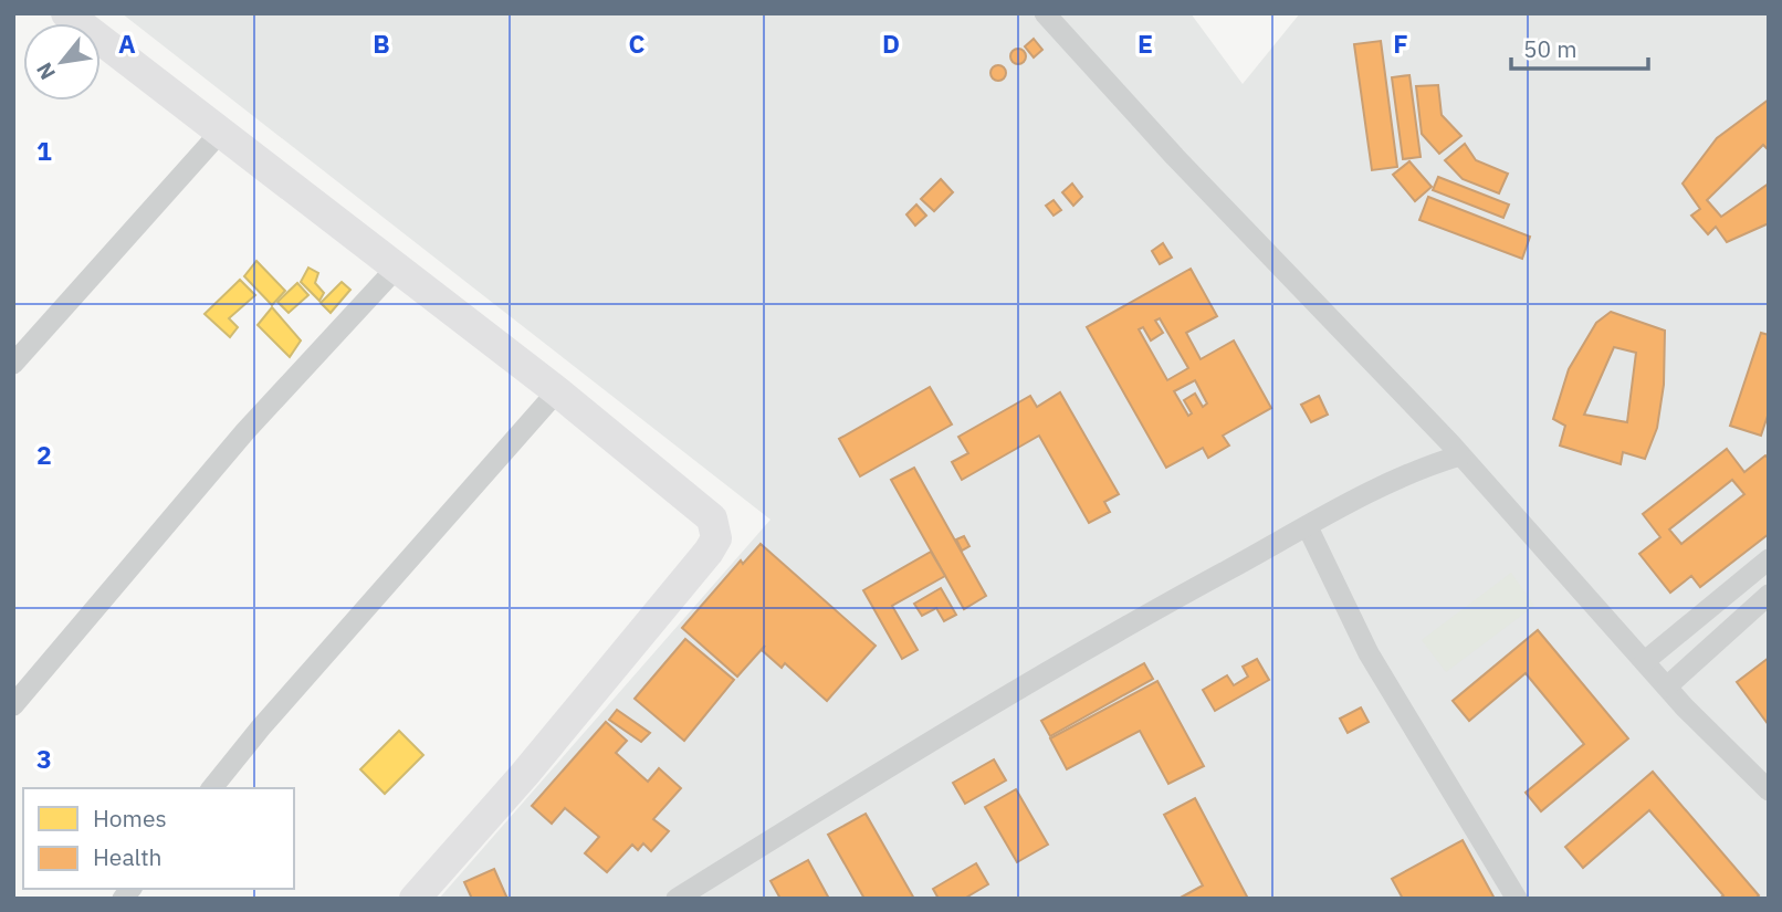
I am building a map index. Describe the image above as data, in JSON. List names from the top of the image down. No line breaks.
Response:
{"legend":["Homes","Health"],"scale_bar":"50 m","north":"bottom left","grid":{"columns":["A","B","C","D","E","F"],"rows":["1","2","3"]}}
